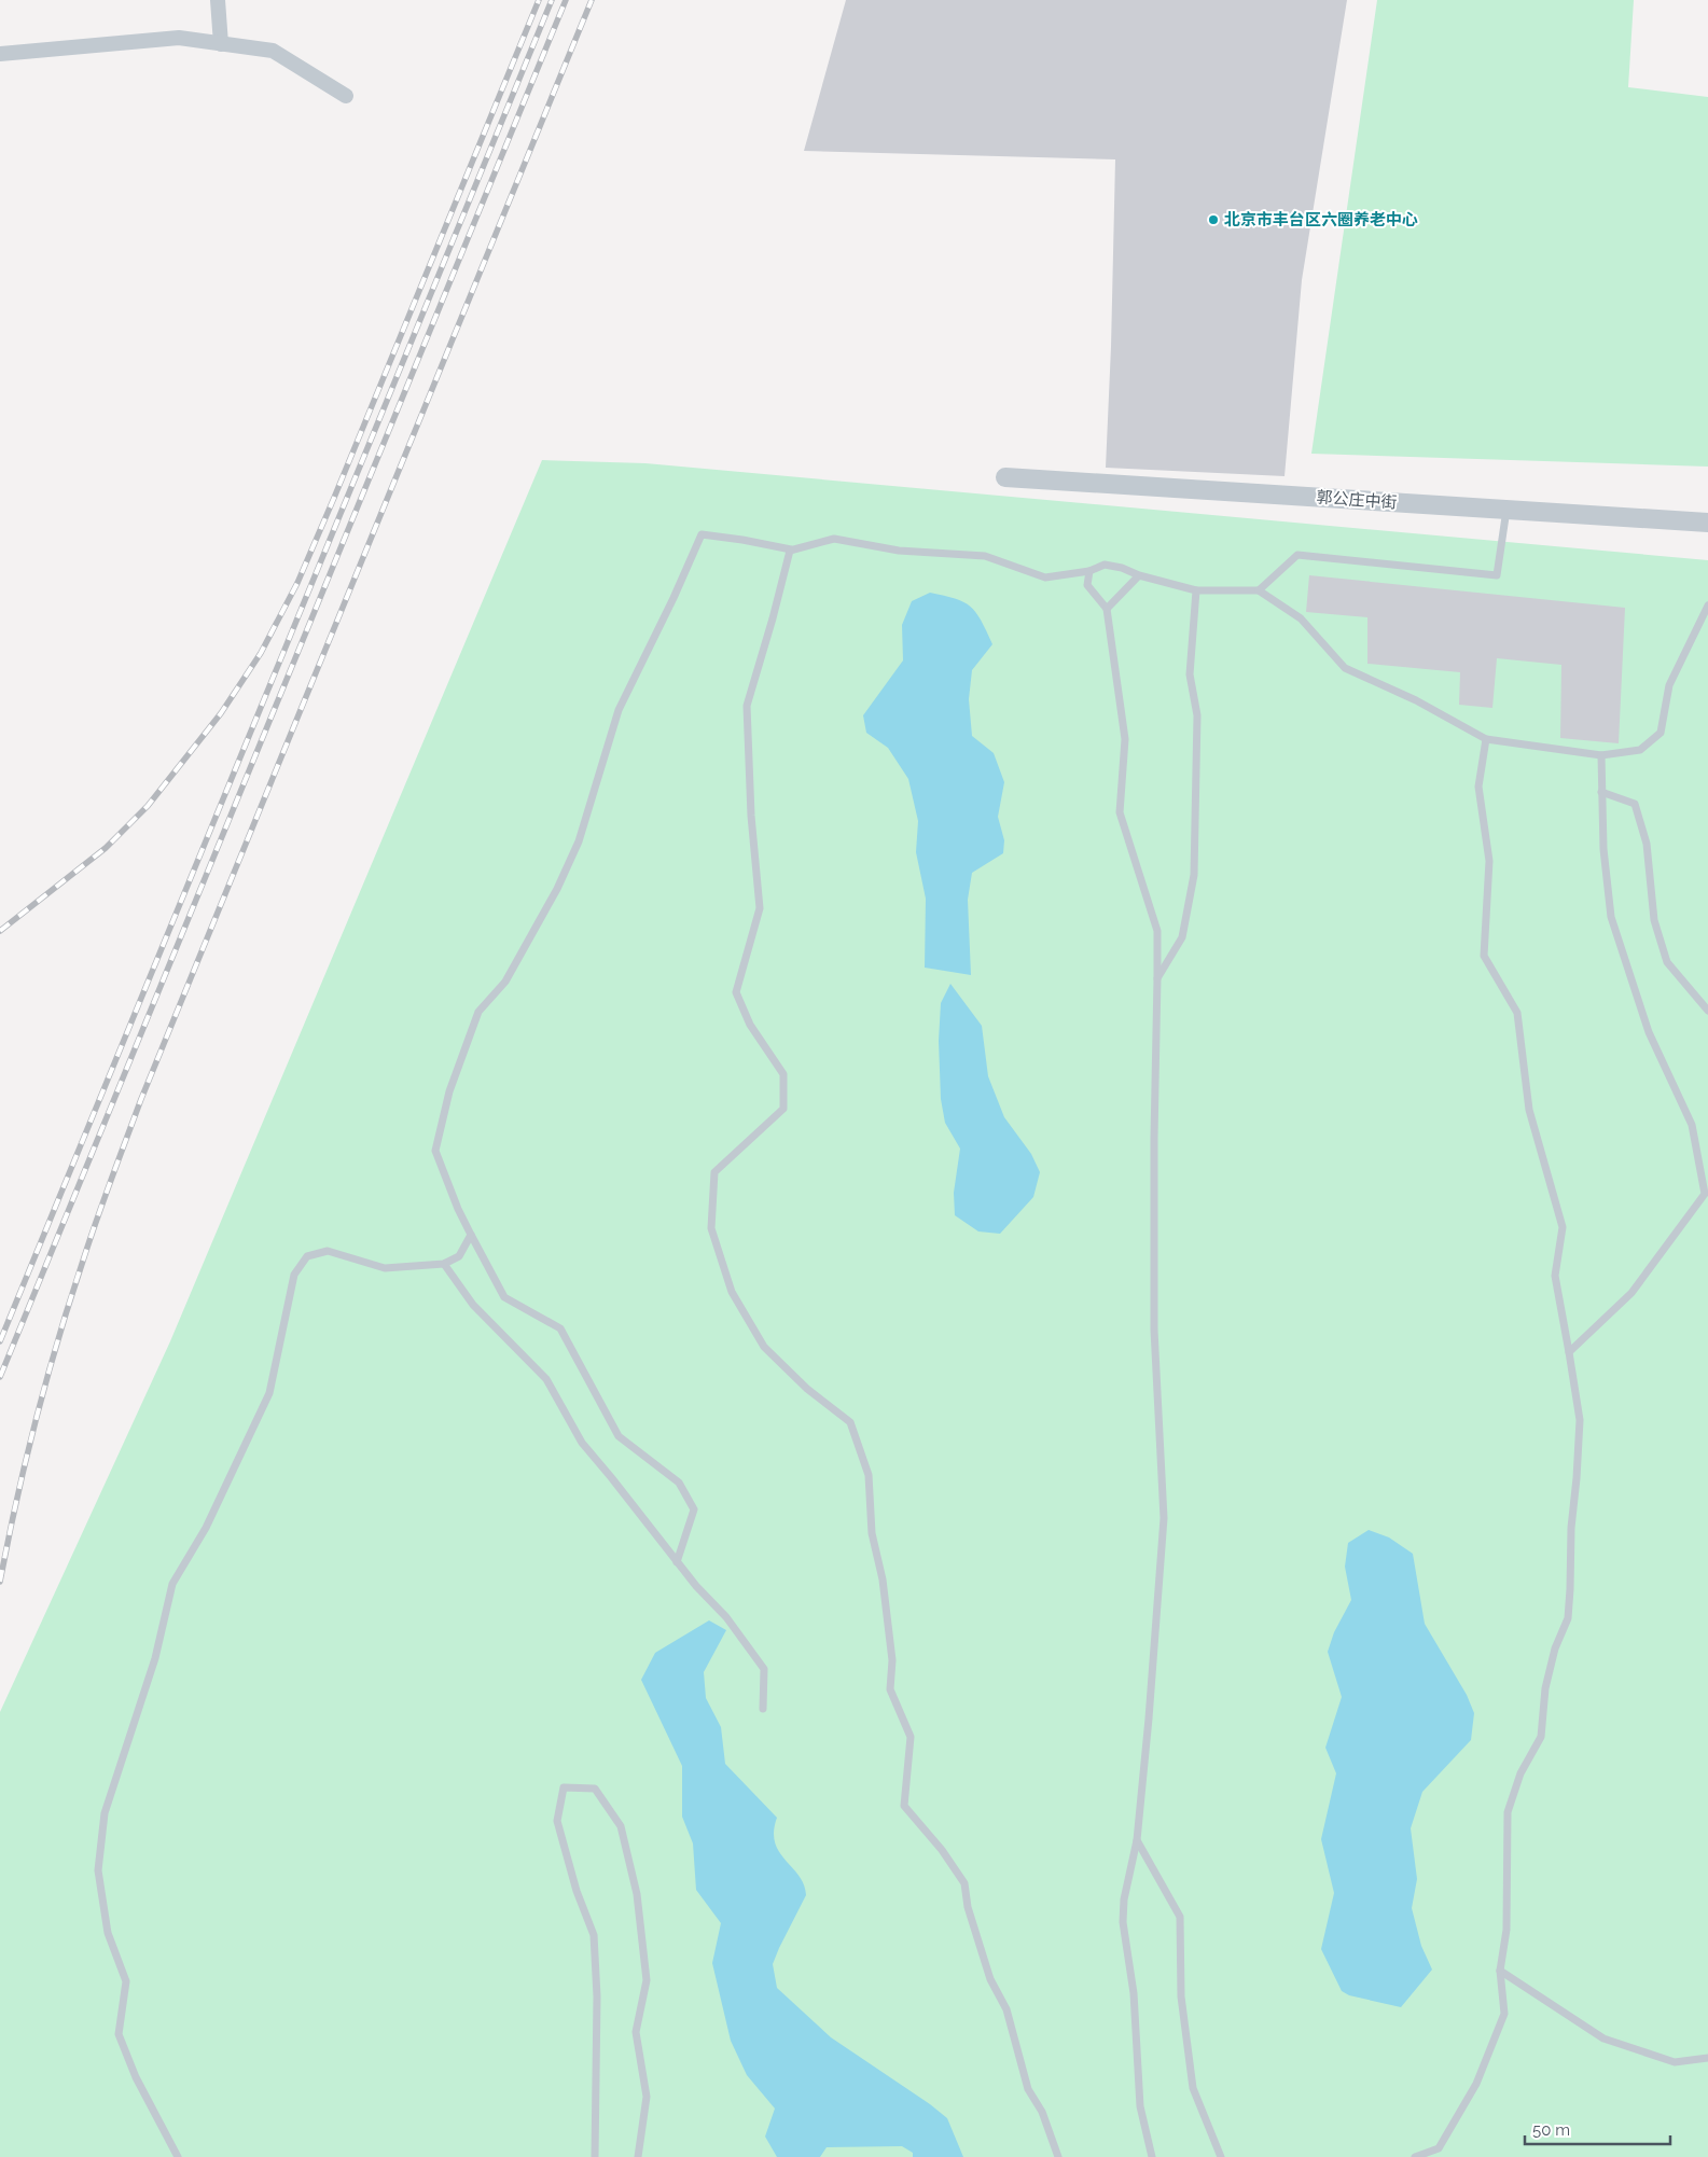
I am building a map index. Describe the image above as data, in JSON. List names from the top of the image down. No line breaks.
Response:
{"streets":{"street":["郭公庄中街"]},"places":["北京市丰台区六圈养老中心"],"scale_bar":"50 m"}
